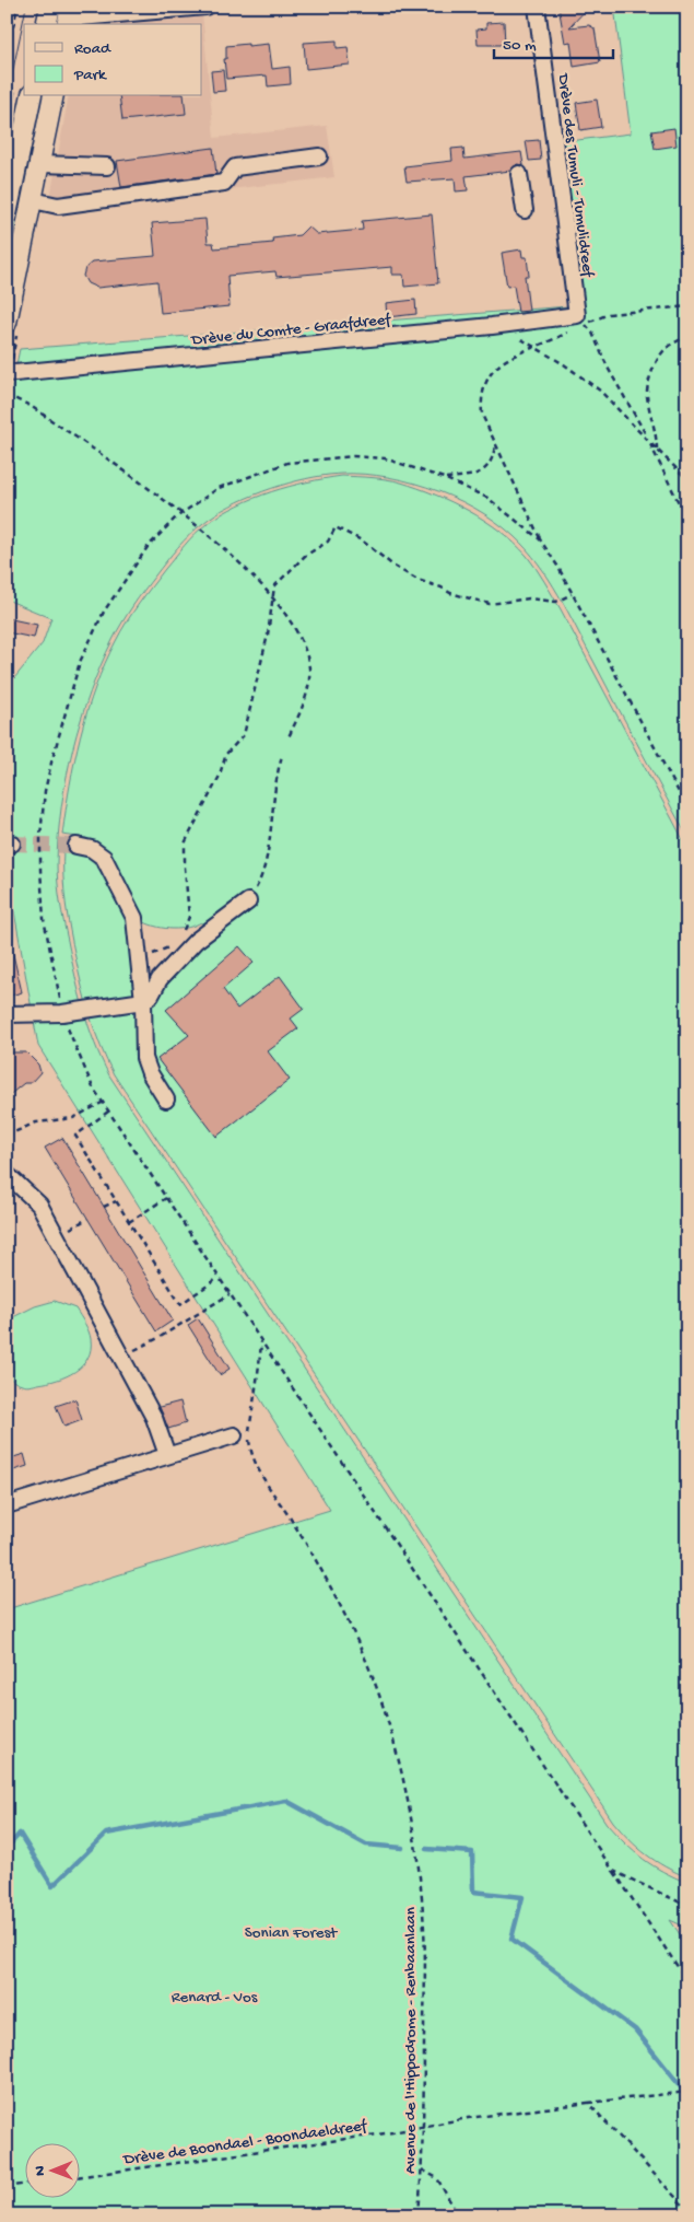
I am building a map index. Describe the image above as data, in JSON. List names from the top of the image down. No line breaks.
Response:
{"streets":{"street":["Drève des Tumuli - Tumulidreef","Drève du Comte - Graafdreef"],"path":["Avenue de l'Hippodrome - Renbaanlaan","Drève de Boondael - Boondaeldreef"]},"crossings":[["Drève des Tumuli - Tumulidreef","Drève du Comte - Graafdreef"],["Avenue de l'Hippodrome - Renbaanlaan","Drève de Boondael - Boondaeldreef"]],"parks":["Sonian Forest","Renard - Vos"],"legend":["Road","Park"],"scale_bar":"50 m","north":"left"}
